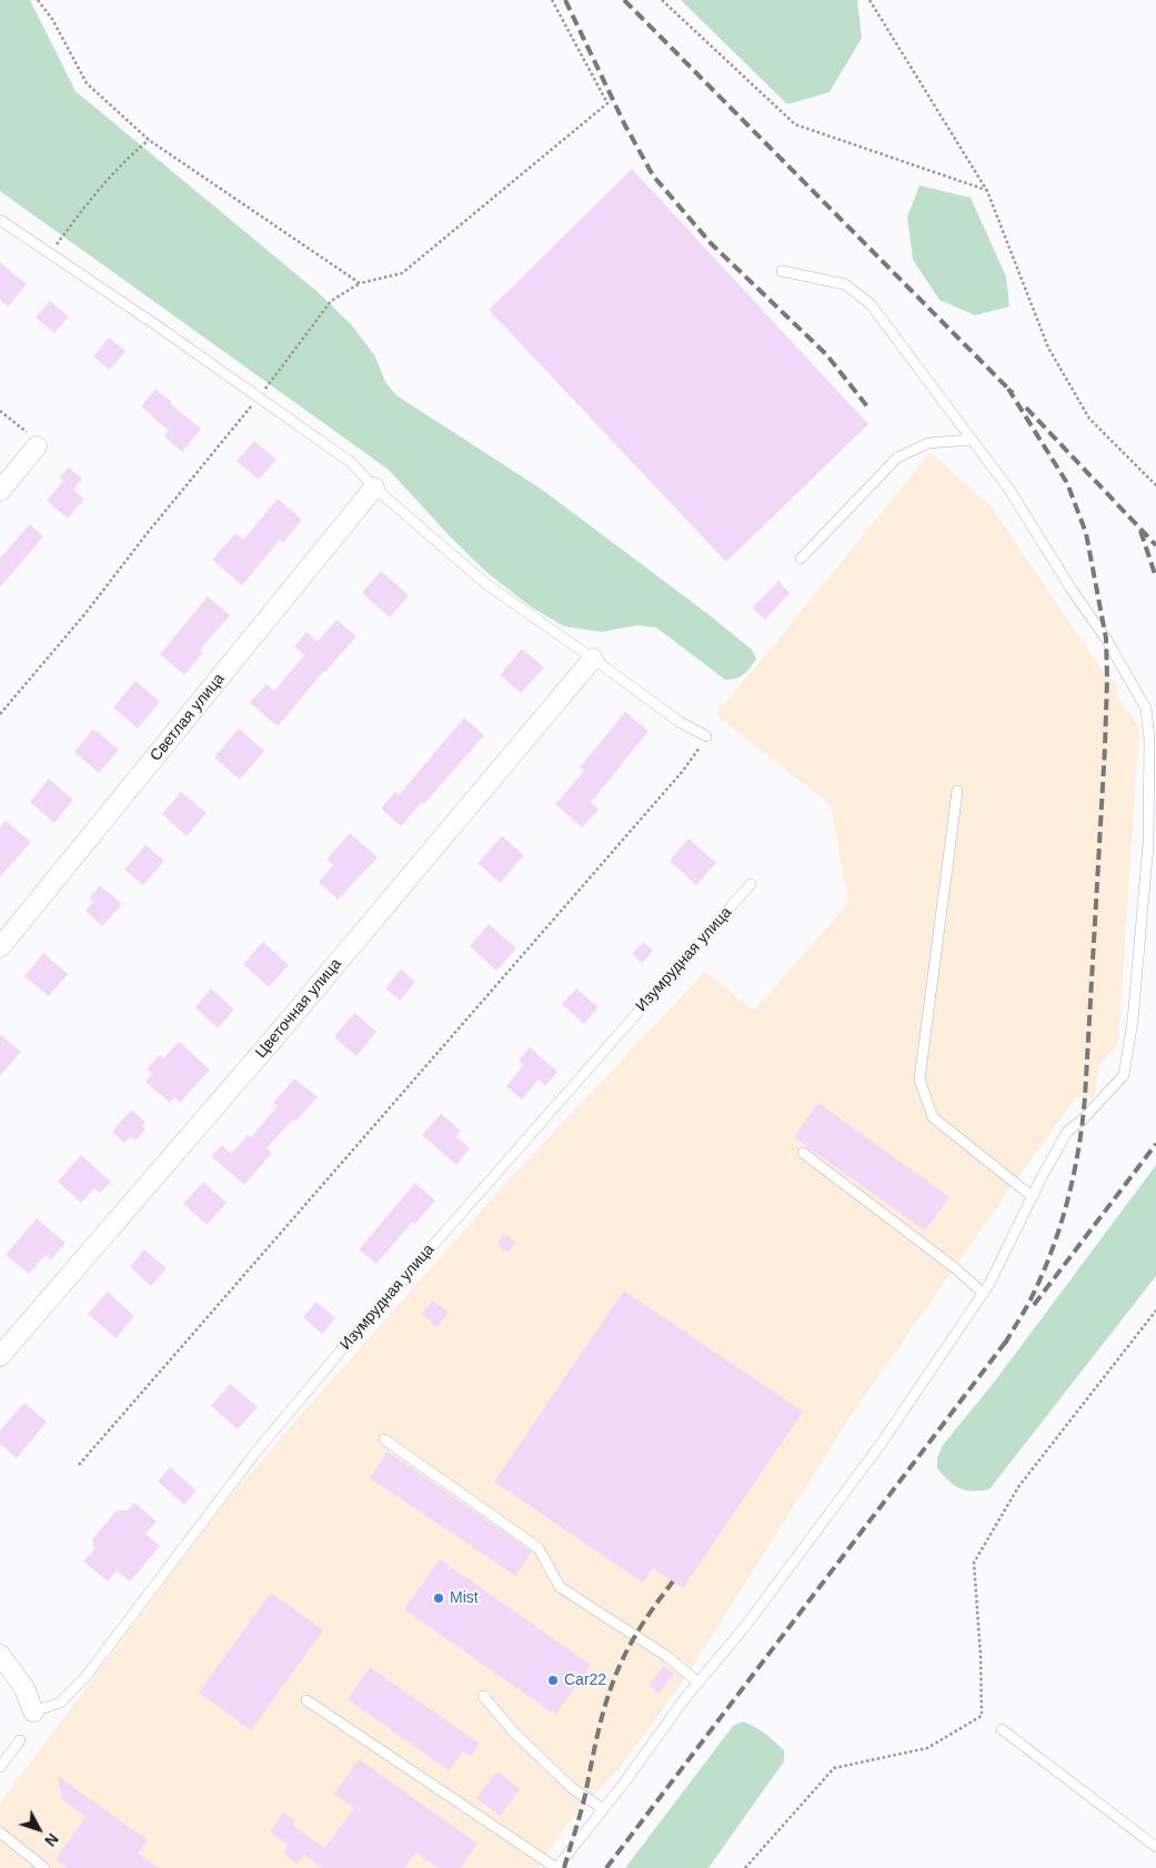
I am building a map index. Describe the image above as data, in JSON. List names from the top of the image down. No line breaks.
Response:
{"streets":{"street":["Светлая улица","Цветочная улица"],"lane":["Изумрудная улица"]},"places":["Mist","Car22"],"north":"bottom right"}
